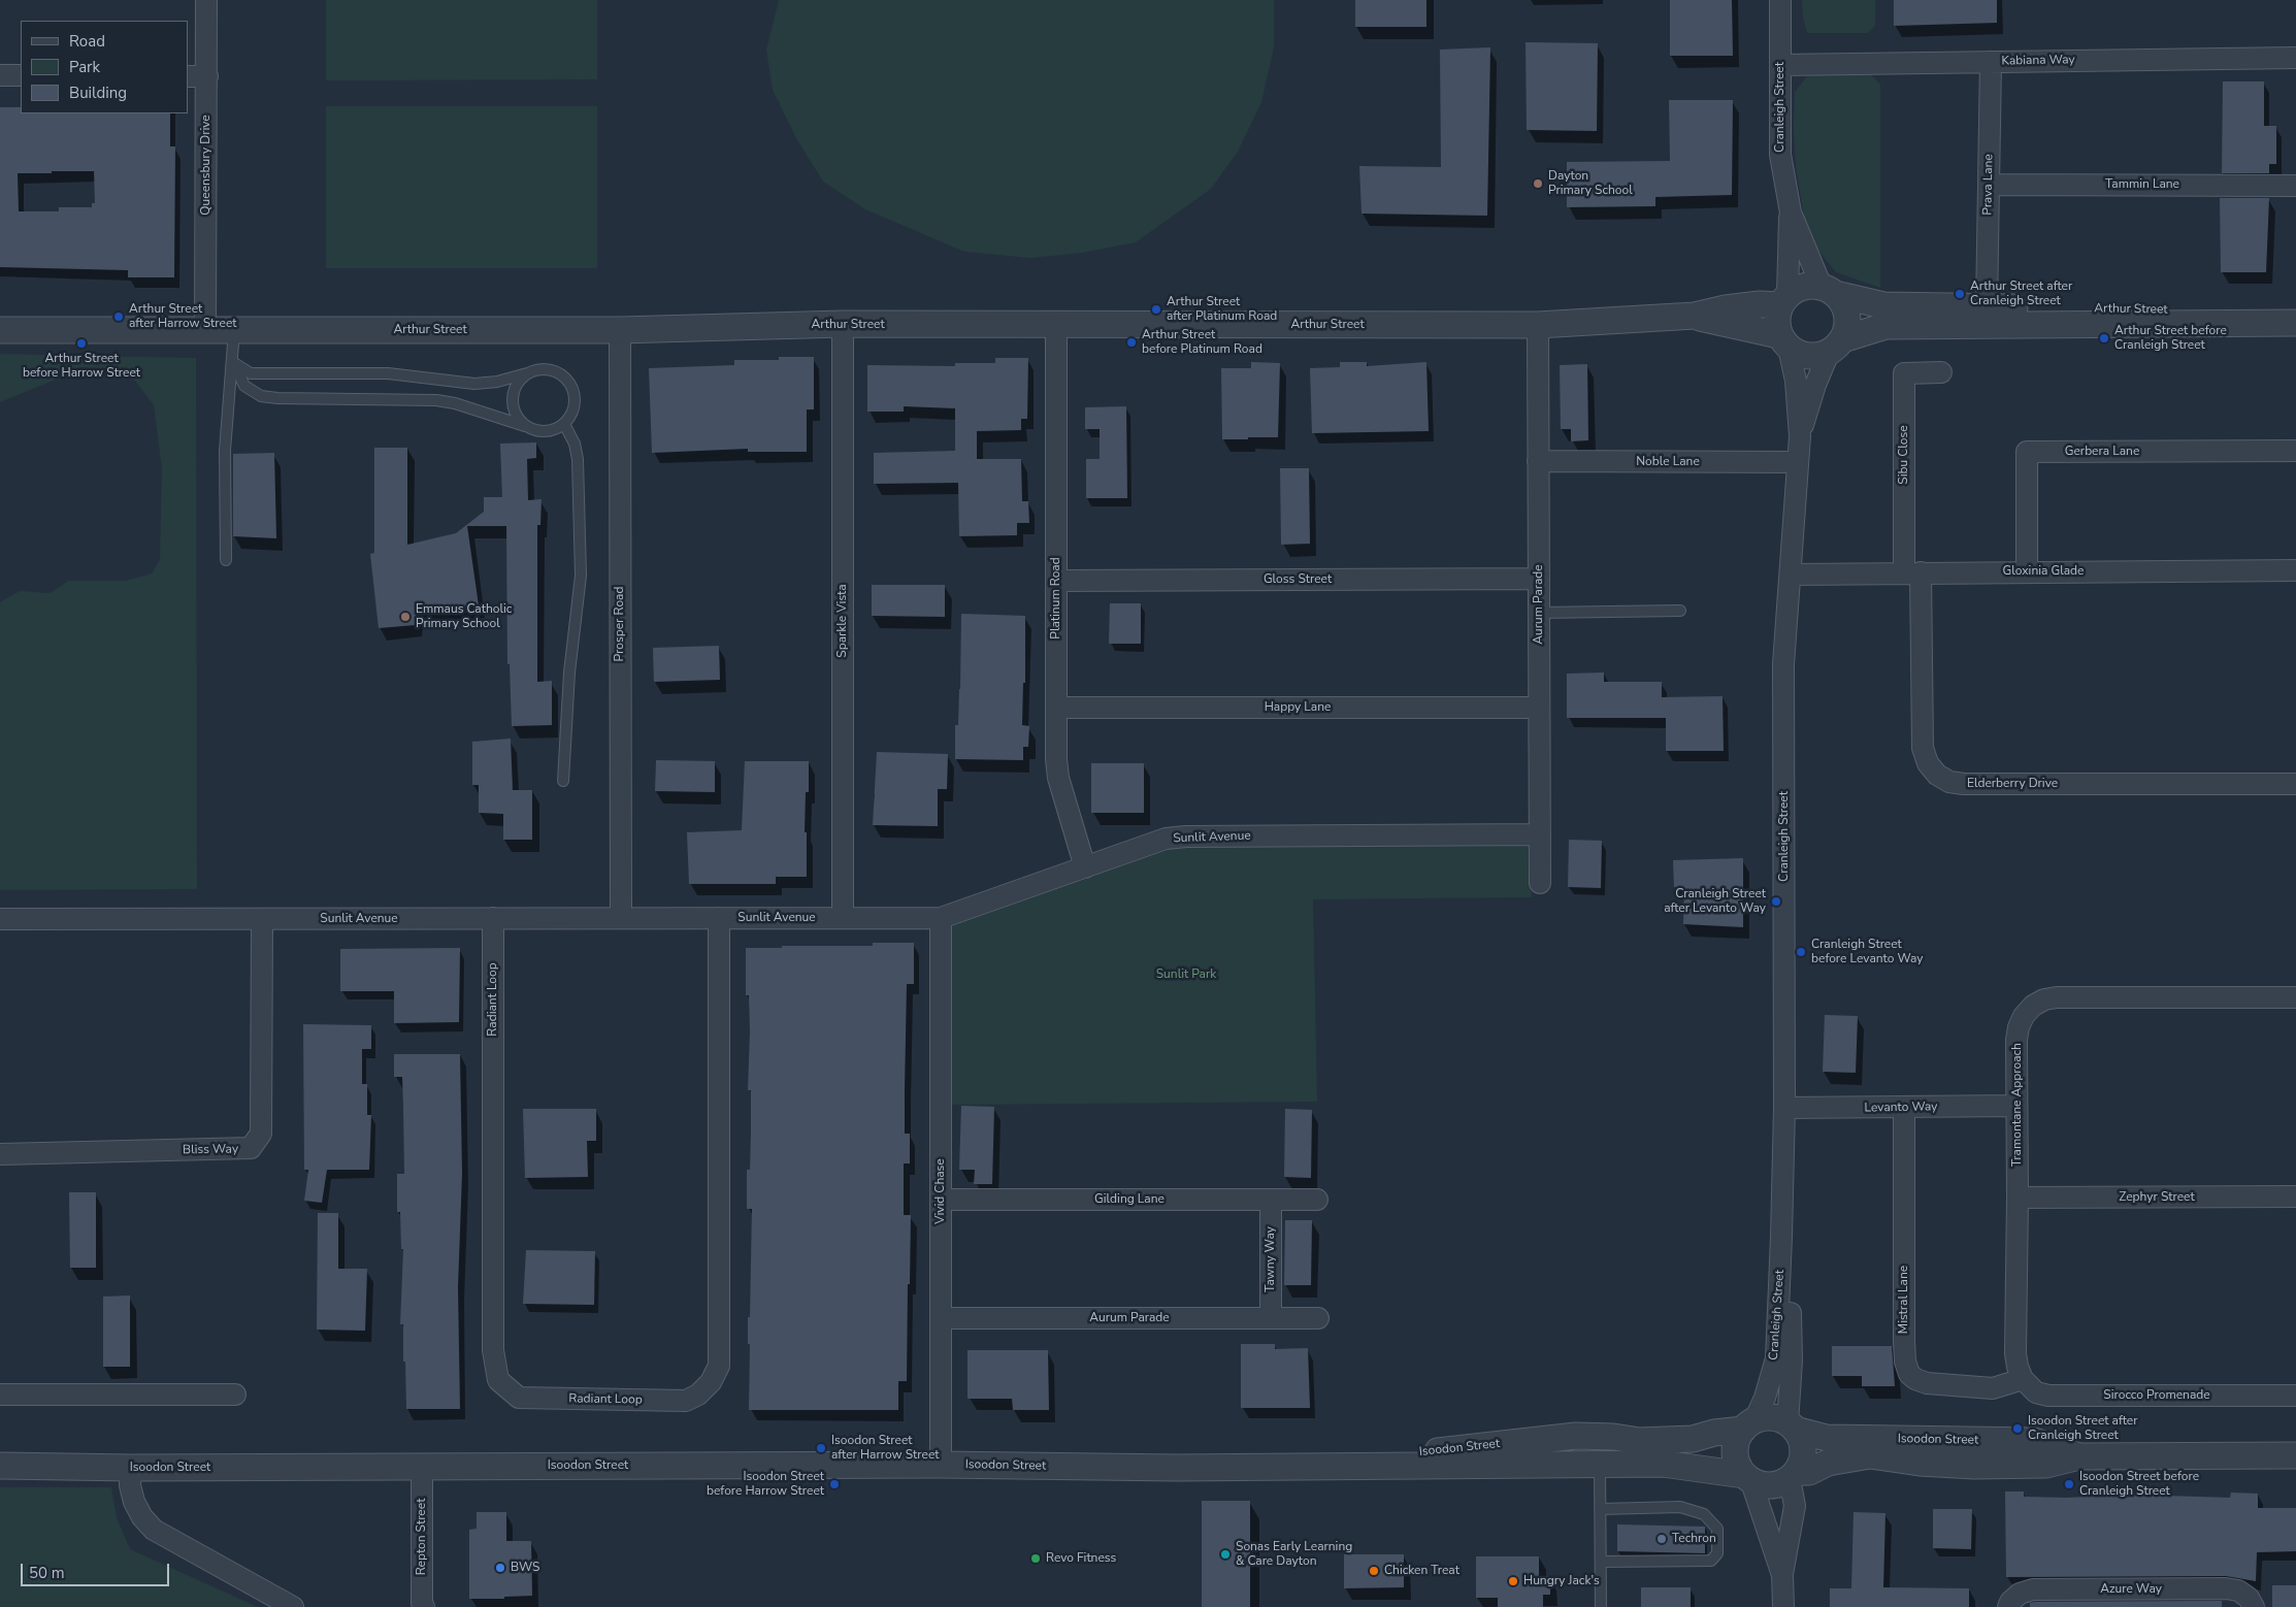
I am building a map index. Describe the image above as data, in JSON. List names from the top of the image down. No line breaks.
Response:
{"streets":{"street":["Kabiana Way","Cranleigh Street","Queensbury Drive","Prava Lane","Tammin Lane","Arthur Street","Gerbera Lane","Sibu Close","Noble Lane","Gloxinia Glade","Gloss Street","Platinum Road","Aurum Parade","Sparkle Vista","Prosper Road","Happy Lane","Elderberry Drive","Sunlit Avenue","Radiant Loop","Tramontane Approach","Levanto Way","Bliss Way","Vivid Chase","Zephyr Street","Gilding Lane","Tawny Way","Mistral Lane","Sirocco Promenade","Isoodon Street","Repton Street","Azure Way"]},"crossings":[["Kabiana Way","Cranleigh Street"],["Kabiana Way","Prava Lane"],["Cranleigh Street","Arthur Street"],["Cranleigh Street","Noble Lane"],["Cranleigh Street","Gloxinia Glade"],["Cranleigh Street","Levanto Way"],["Cranleigh Street","Isoodon Street"],["Queensbury Drive","Arthur Street"],["Prava Lane","Tammin Lane"],["Prava Lane","Arthur Street"],["Arthur Street","Platinum Road"],["Arthur Street","Aurum Parade"],["Arthur Street","Sparkle Vista"],["Arthur Street","Prosper Road"],["Gerbera Lane","Gloxinia Glade"],["Sibu Close","Gloxinia Glade"],["Sibu Close","Elderberry Drive"],["Noble Lane","Aurum Parade"],["Gloxinia Glade","Elderberry Drive"],["Gloss Street","Platinum Road"],["Gloss Street","Aurum Parade"],["Platinum Road","Happy Lane"],["Platinum Road","Sunlit Avenue"],["Aurum Parade","Happy Lane"],["Aurum Parade","Sunlit Avenue"],["Aurum Parade","Vivid Chase"],["Aurum Parade","Tawny Way"],["Sparkle Vista","Sunlit Avenue"],["Prosper Road","Sunlit Avenue"],["Sunlit Avenue","Radiant Loop"],["Sunlit Avenue","Bliss Way"],["Sunlit Avenue","Vivid Chase"],["Tramontane Approach","Levanto Way"],["Tramontane Approach","Zephyr Street"],["Tramontane Approach","Mistral Lane"],["Tramontane Approach","Sirocco Promenade"],["Levanto Way","Mistral Lane"],["Vivid Chase","Gilding Lane"],["Vivid Chase","Isoodon Street"],["Gilding Lane","Tawny Way"],["Mistral Lane","Sirocco Promenade"],["Isoodon Street","Repton Street"]],"parks":["Sunlit Park"],"places":["Dayton Primary School","Arthur Street after Cranleigh Street","Arthur Street after Platinum Road","Arthur Street after Harrow Street","Arthur Street before Cranleigh Street","Arthur Street before Platinum Road","Arthur Street before Harrow Street","Emmaus Catholic Primary School","Cranleigh Street after Levanto Way","Cranleigh Street before Levanto Way","Isoodon Street after Cranleigh Street","Isoodon Street after Harrow Street","Isoodon Street before Harrow Street","Isoodon Street before Cranleigh Street","Techron","Sonas Early Learning & Care Dayton","Revo Fitness","BWS","Chicken Treat","Hungry Jack's"],"legend":["Road","Park","Building"],"scale_bar":"50 m"}
